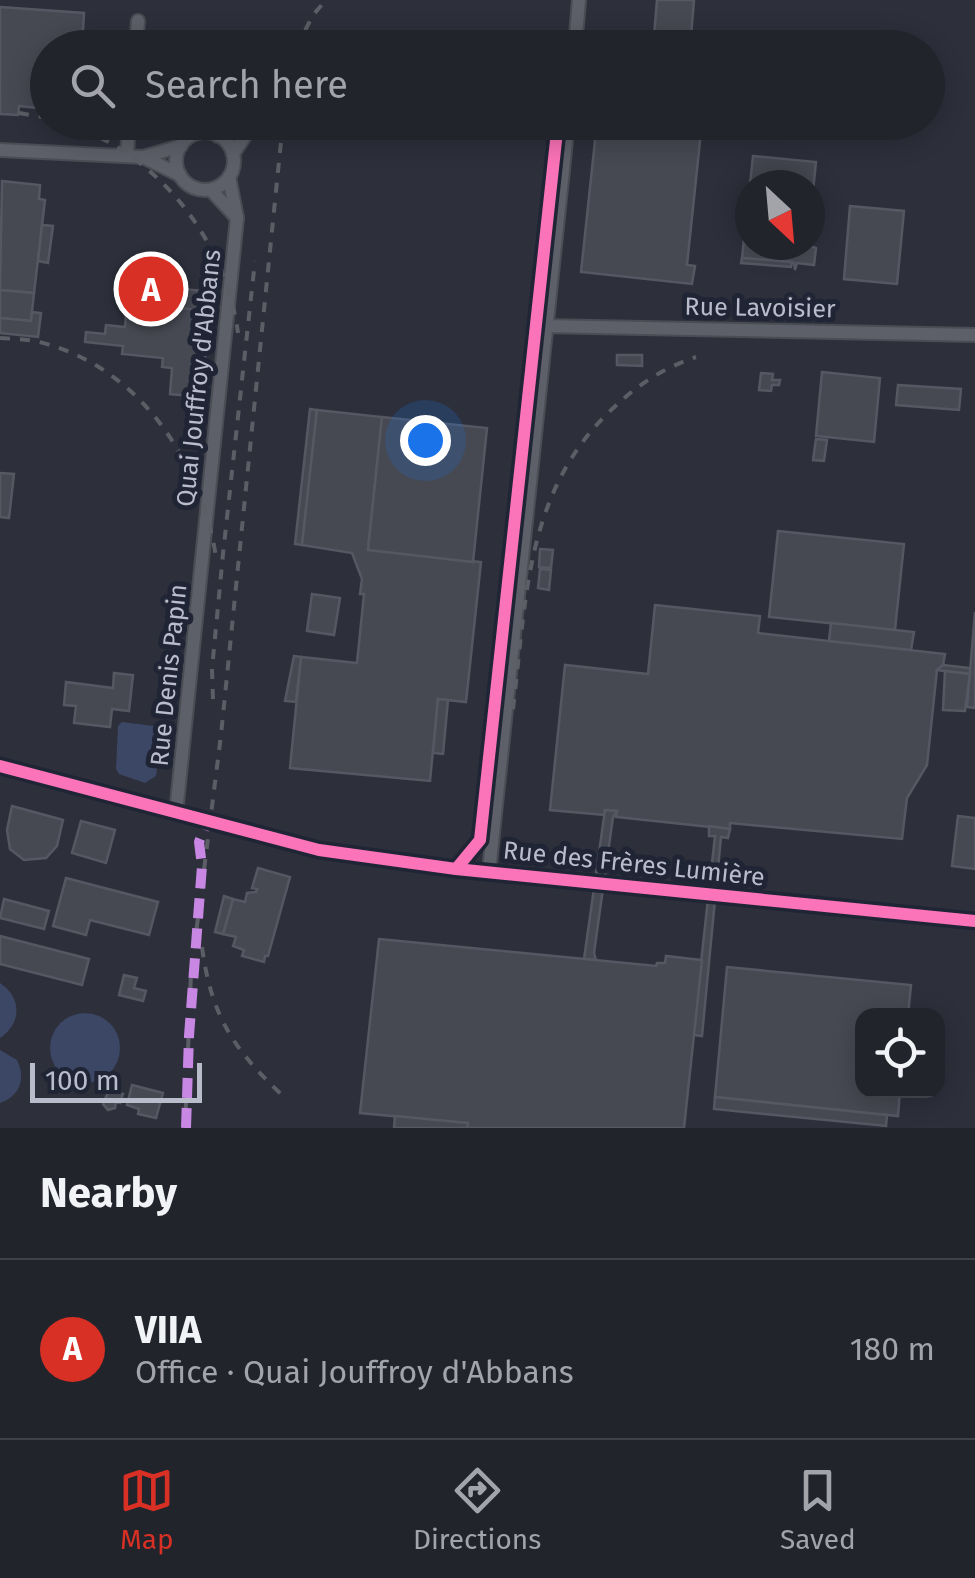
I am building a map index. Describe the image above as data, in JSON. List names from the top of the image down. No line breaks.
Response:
{"streets":{"street":["Rue Lavoisier","Quai Jouffroy d'Abbans","Rue Denis Papin","Rue des Frères Lumière"]},"crossings":[["Quai Jouffroy d'Abbans","Rue Denis Papin"],["Rue Denis Papin","Rue des Frères Lumière"]],"scale_bar":"100 m","north":"bottom right","page":{"search":"Search here","pins":"A","scale":"100 m","heading":"Nearby","list":[{"mark":"A","name":"VIIA","note":"Office · Quai Jouffroy d'Abbans","value":"180 m"}],"nav":["Map","Directions","Saved"]}}
